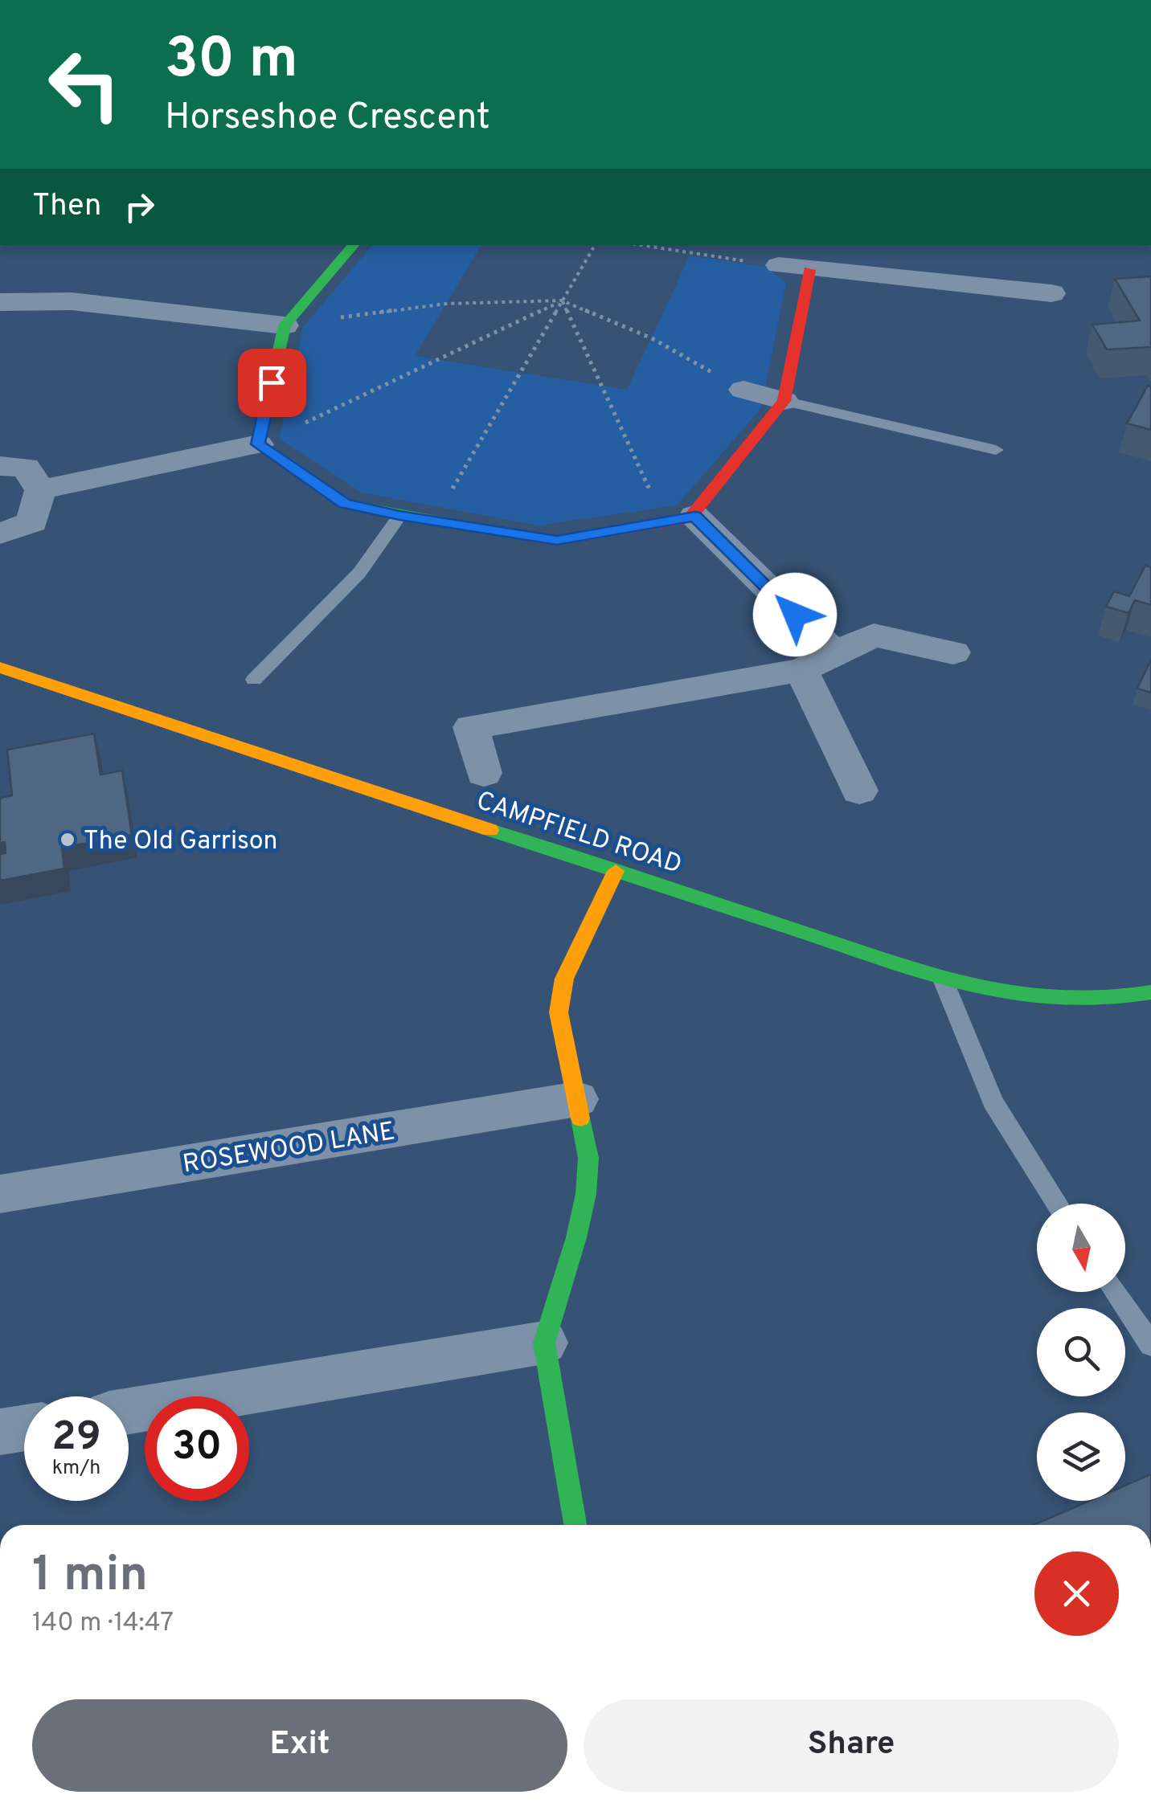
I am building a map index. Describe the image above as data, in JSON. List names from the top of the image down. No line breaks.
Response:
{"streets":{"street":["CAMPFIELD ROAD","ROSEWOOD LANE"]},"places":["The Old Garrison"],"north":"bottom","page":{"turn":["30 m","Horseshoe Crescent"],"then":"Then","speed":"29 km/h","limit":"30","heading":["1 min","140 m · 14:47"],"buttons":["Exit","Share"]}}
